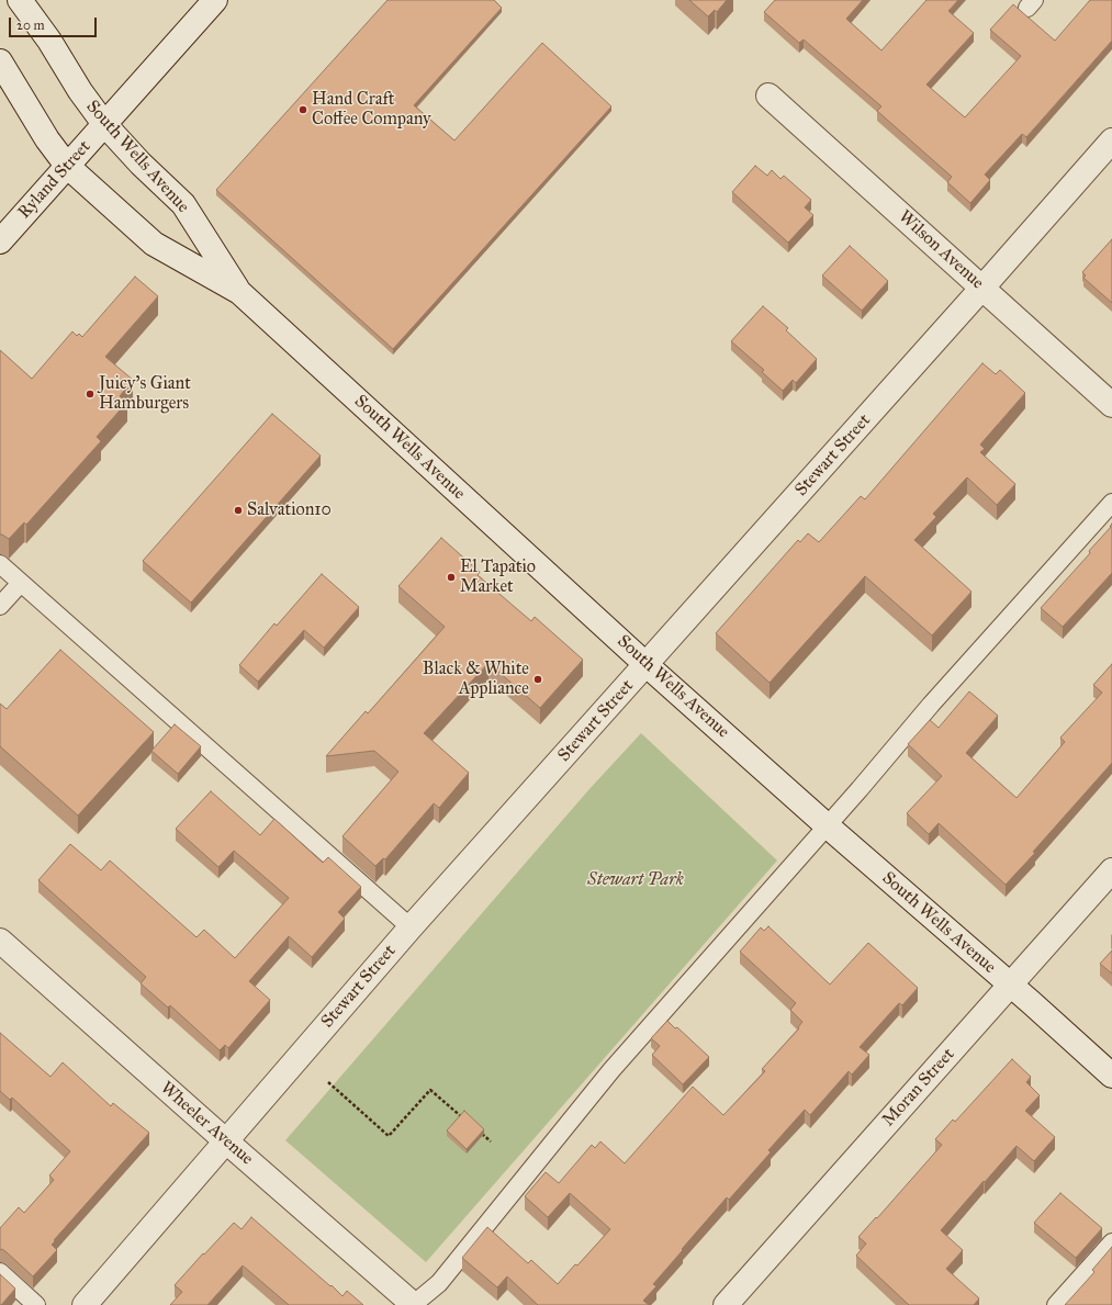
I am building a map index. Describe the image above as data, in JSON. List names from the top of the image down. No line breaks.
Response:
{"streets":{"street":["South Wells Avenue","Ryland Street","Wilson Avenue","Stewart Street","Moran Street","Wheeler Avenue"]},"crossings":[["South Wells Avenue","Ryland Street"],["South Wells Avenue","Stewart Street"],["South Wells Avenue","Moran Street"],["Wilson Avenue","Stewart Street"],["Stewart Street","Wheeler Avenue"]],"parks":["Stewart Park"],"places":["Hand Craft Coffee Company","Juicy's Giant Hamburgers","Salvation10","El Tapatio Market","Black & White Appliance"],"scale_bar":"20 m"}
